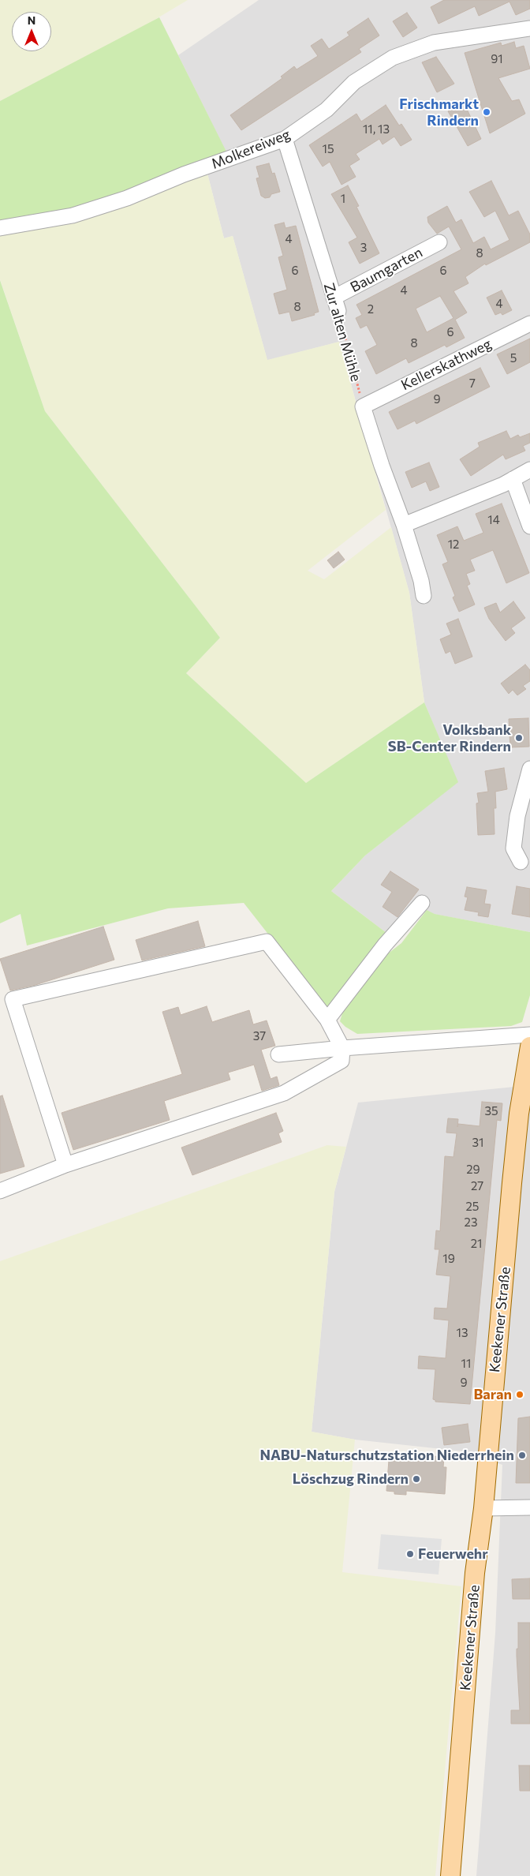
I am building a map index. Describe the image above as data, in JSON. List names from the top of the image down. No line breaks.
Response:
{"streets":{"main road":["Keekener Straße"],"street":["Molkereiweg","Baumgarten","Zur alten Mühle","Kellerskathweg"]},"crossings":[["Molkereiweg","Zur alten Mühle"],["Baumgarten","Zur alten Mühle"],["Zur alten Mühle","Kellerskathweg"]],"places":["Frischmarkt Rindern","Volksbank SB-Center Rindern","Baran","NABU-Naturschutzstation Niederrhein","Löschzug Rindern","Feuerwehr"],"house_numbers":["91","11, 13","15","1","4","3","8","6","6","4","4","8","2","6","8","5","7","9","14","12","37","35","31","29","27","25","23","21","19","13","11","9"],"north":"top"}
